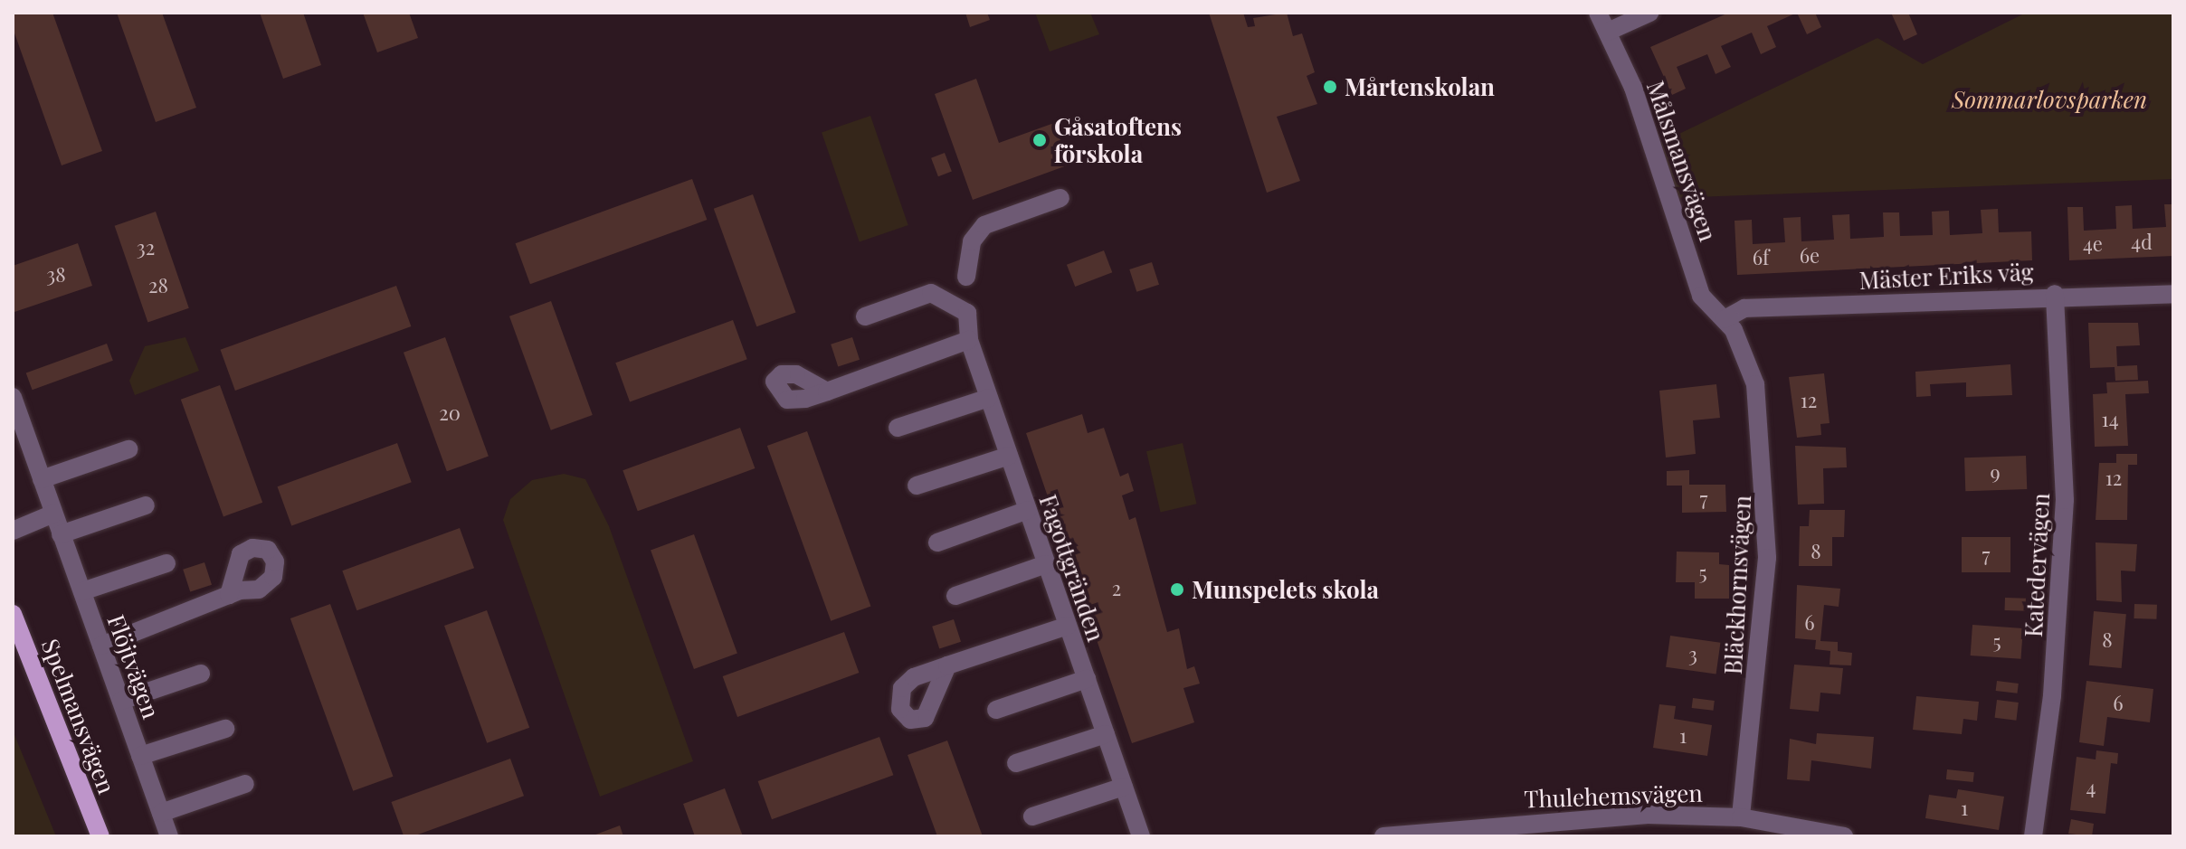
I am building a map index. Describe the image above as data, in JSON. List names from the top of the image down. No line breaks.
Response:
{"streets":{"main road":["Spelmansvägen"],"street":["Målsmansvägen","Mäster Eriks väg","Katedervägen","Fagottgränden","Bläckhornsvägen","Flöjtvägen","Thulehemsvägen"]},"crossings":[["Målsmansvägen","Mäster Eriks väg"],["Målsmansvägen","Bläckhornsvägen"],["Mäster Eriks väg","Katedervägen"],["Mäster Eriks väg","Bläckhornsvägen"],["Bläckhornsvägen","Thulehemsvägen"]],"parks":["Sommarlovsparken"],"places":["Mårtenskolan","Gåsatoftens förskola","Munspelets skola"],"house_numbers":["4d","4e","32","6e","6f","38","28","12","20","14","9","12","7","8","7","5","2","6","8","5","3","6","1","4","1"]}
